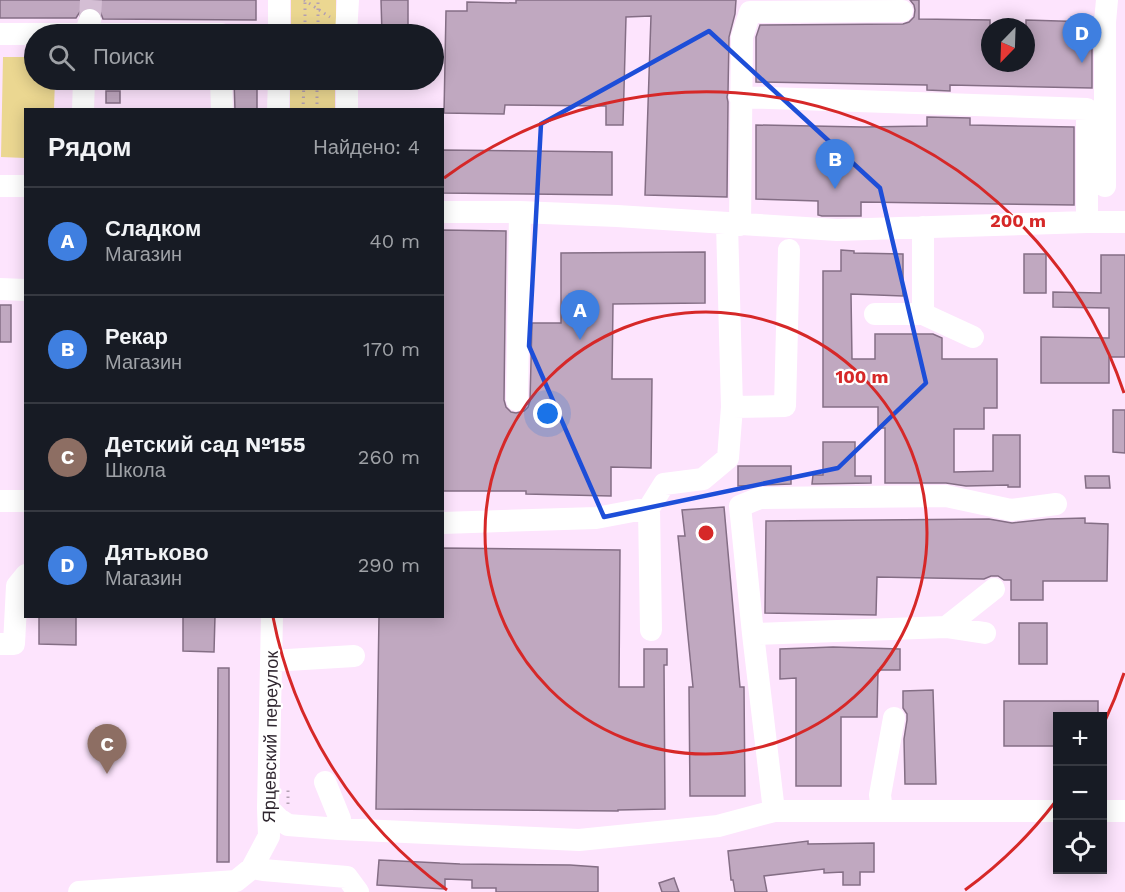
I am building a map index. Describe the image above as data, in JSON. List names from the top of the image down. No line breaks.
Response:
{"streets":{"street":["Ярцевский переулок"]},"north":"bottom left","page":{"pins":["D","B","A","C"],"search":"Поиск","heading":["Рядом","Найдено: 4"],"list":[{"mark":"A","name":"Сладком","note":"Магазин","value":"40 m"},{"mark":"B","name":"Рекар","note":"Магазин","value":"170 m"},{"mark":"C","name":"Детский сад №155","note":"Школа","value":"260 m"},{"mark":"D","name":"Дятьково","note":"Магазин","value":"290 m"}],"map_buttons":["+","−"]},"rings":["200 m","100 m"]}
